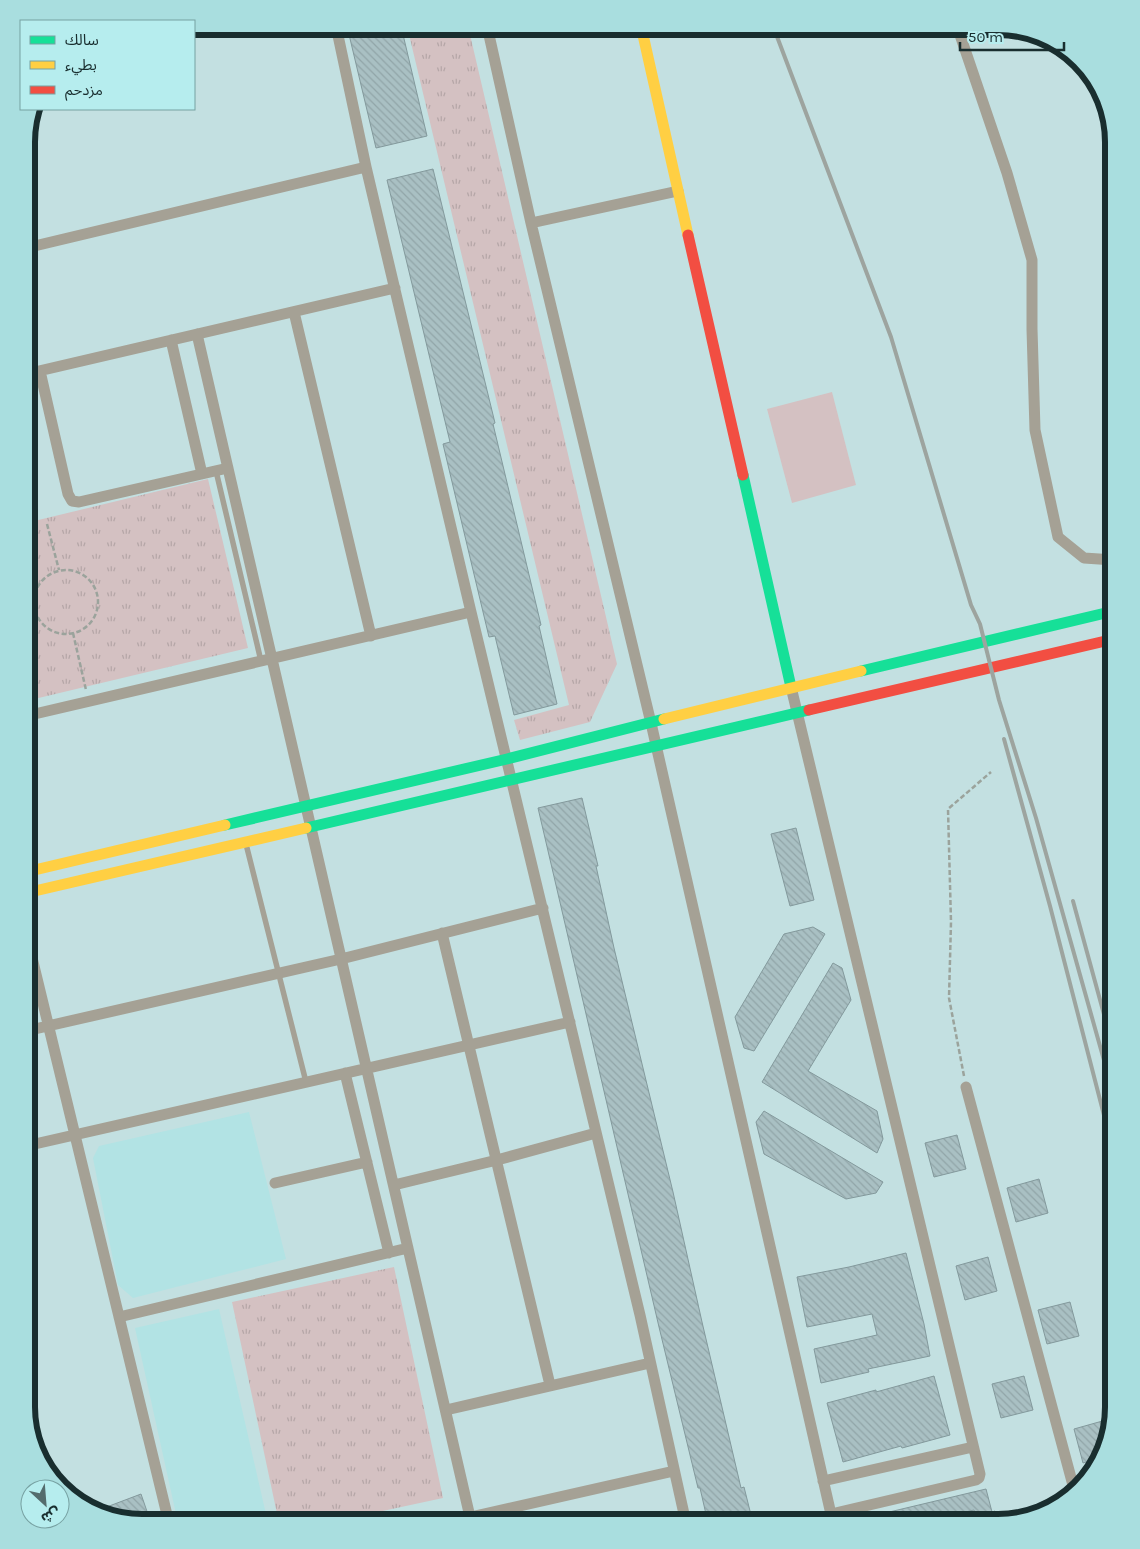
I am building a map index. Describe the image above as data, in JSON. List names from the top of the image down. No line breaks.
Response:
{"legend":["سالك","بطيء","مزدحم"],"scale_bar":"50 m","north":"bottom right"}
